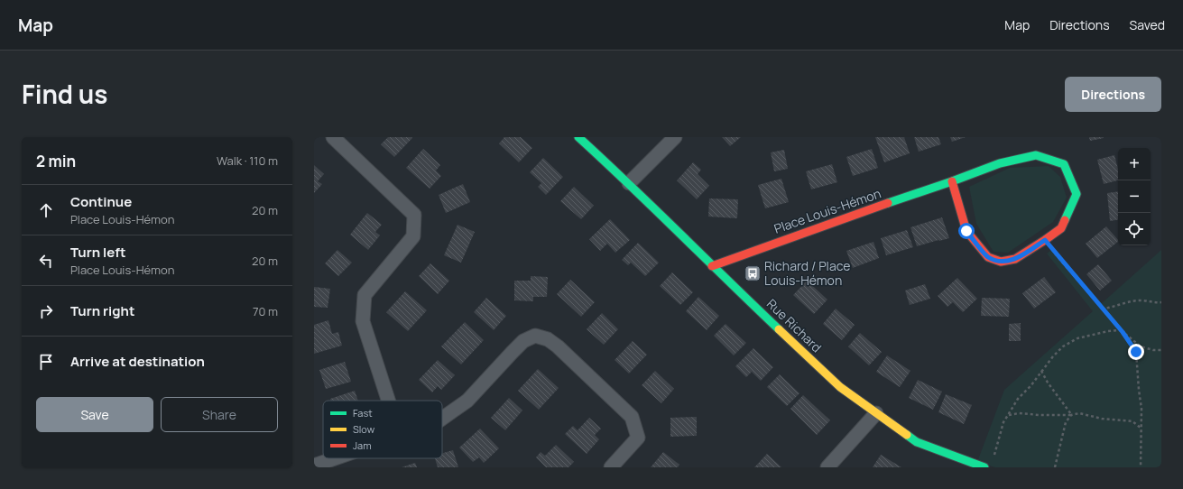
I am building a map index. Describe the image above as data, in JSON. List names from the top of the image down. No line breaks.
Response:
{"streets":{"street":["Place Louis-Hémon","Rue Richard"]},"crossings":[["Place Louis-Hémon","Rue Richard"]],"places":{"bus stop":["Richard / Place Louis-Hémon"]},"legend":["Fast","Slow","Jam"],"page":{"header":"Map","nav":["Map","Directions","Saved"],"title":"Find us","buttons":["Directions",["Save","Share"]],"heading":["2 min","Walk · 110 m"],"map_buttons":["+","−"],"list":[["Continue","Place Louis-Hémon","20 m"],["Turn left","Place Louis-Hémon","20 m"],["Turn right","70 m"],"Arrive at destination"]}}
